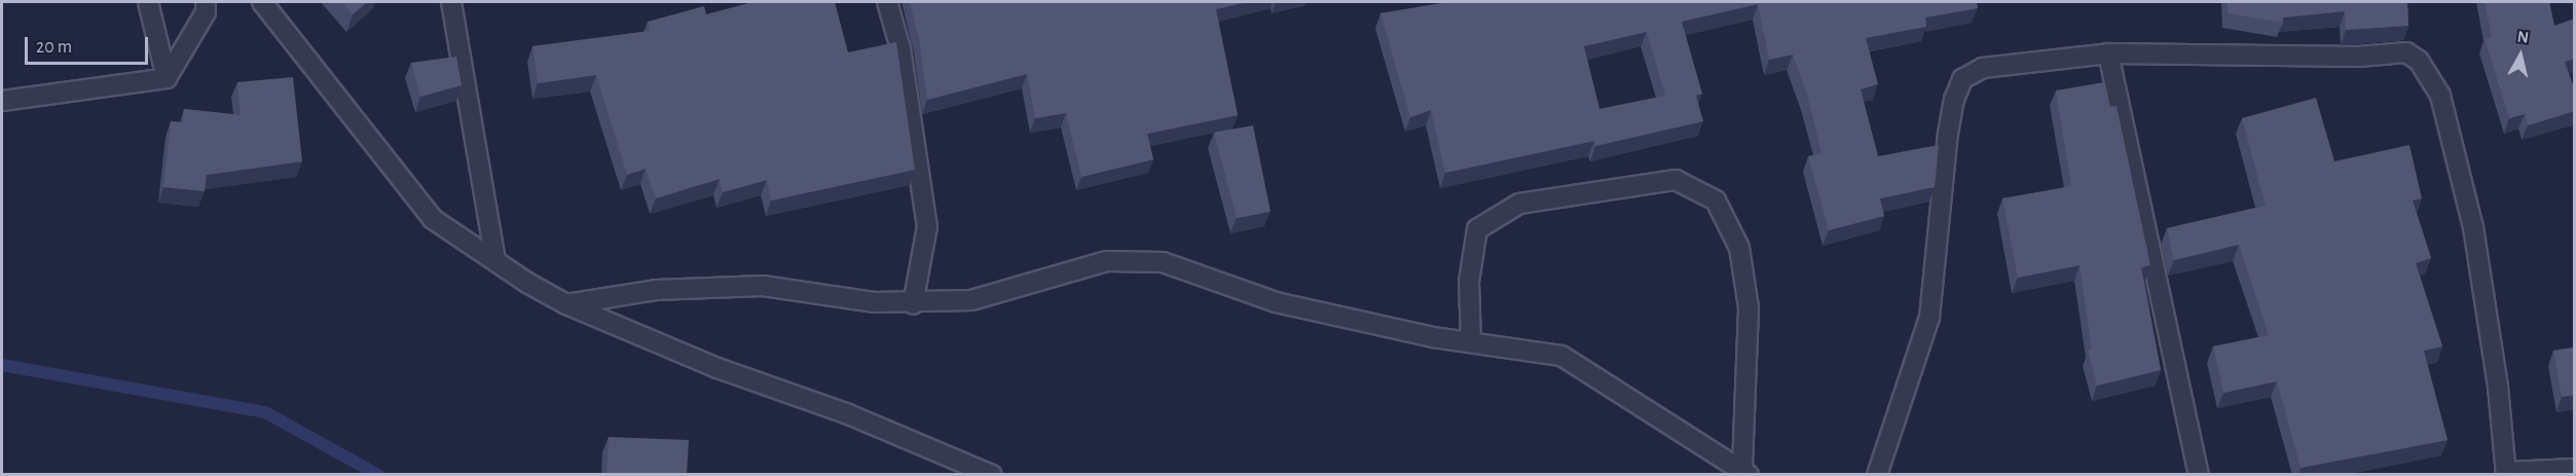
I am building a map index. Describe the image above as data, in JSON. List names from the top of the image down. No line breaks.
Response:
{"scale_bar":"20 m","north":"top"}
